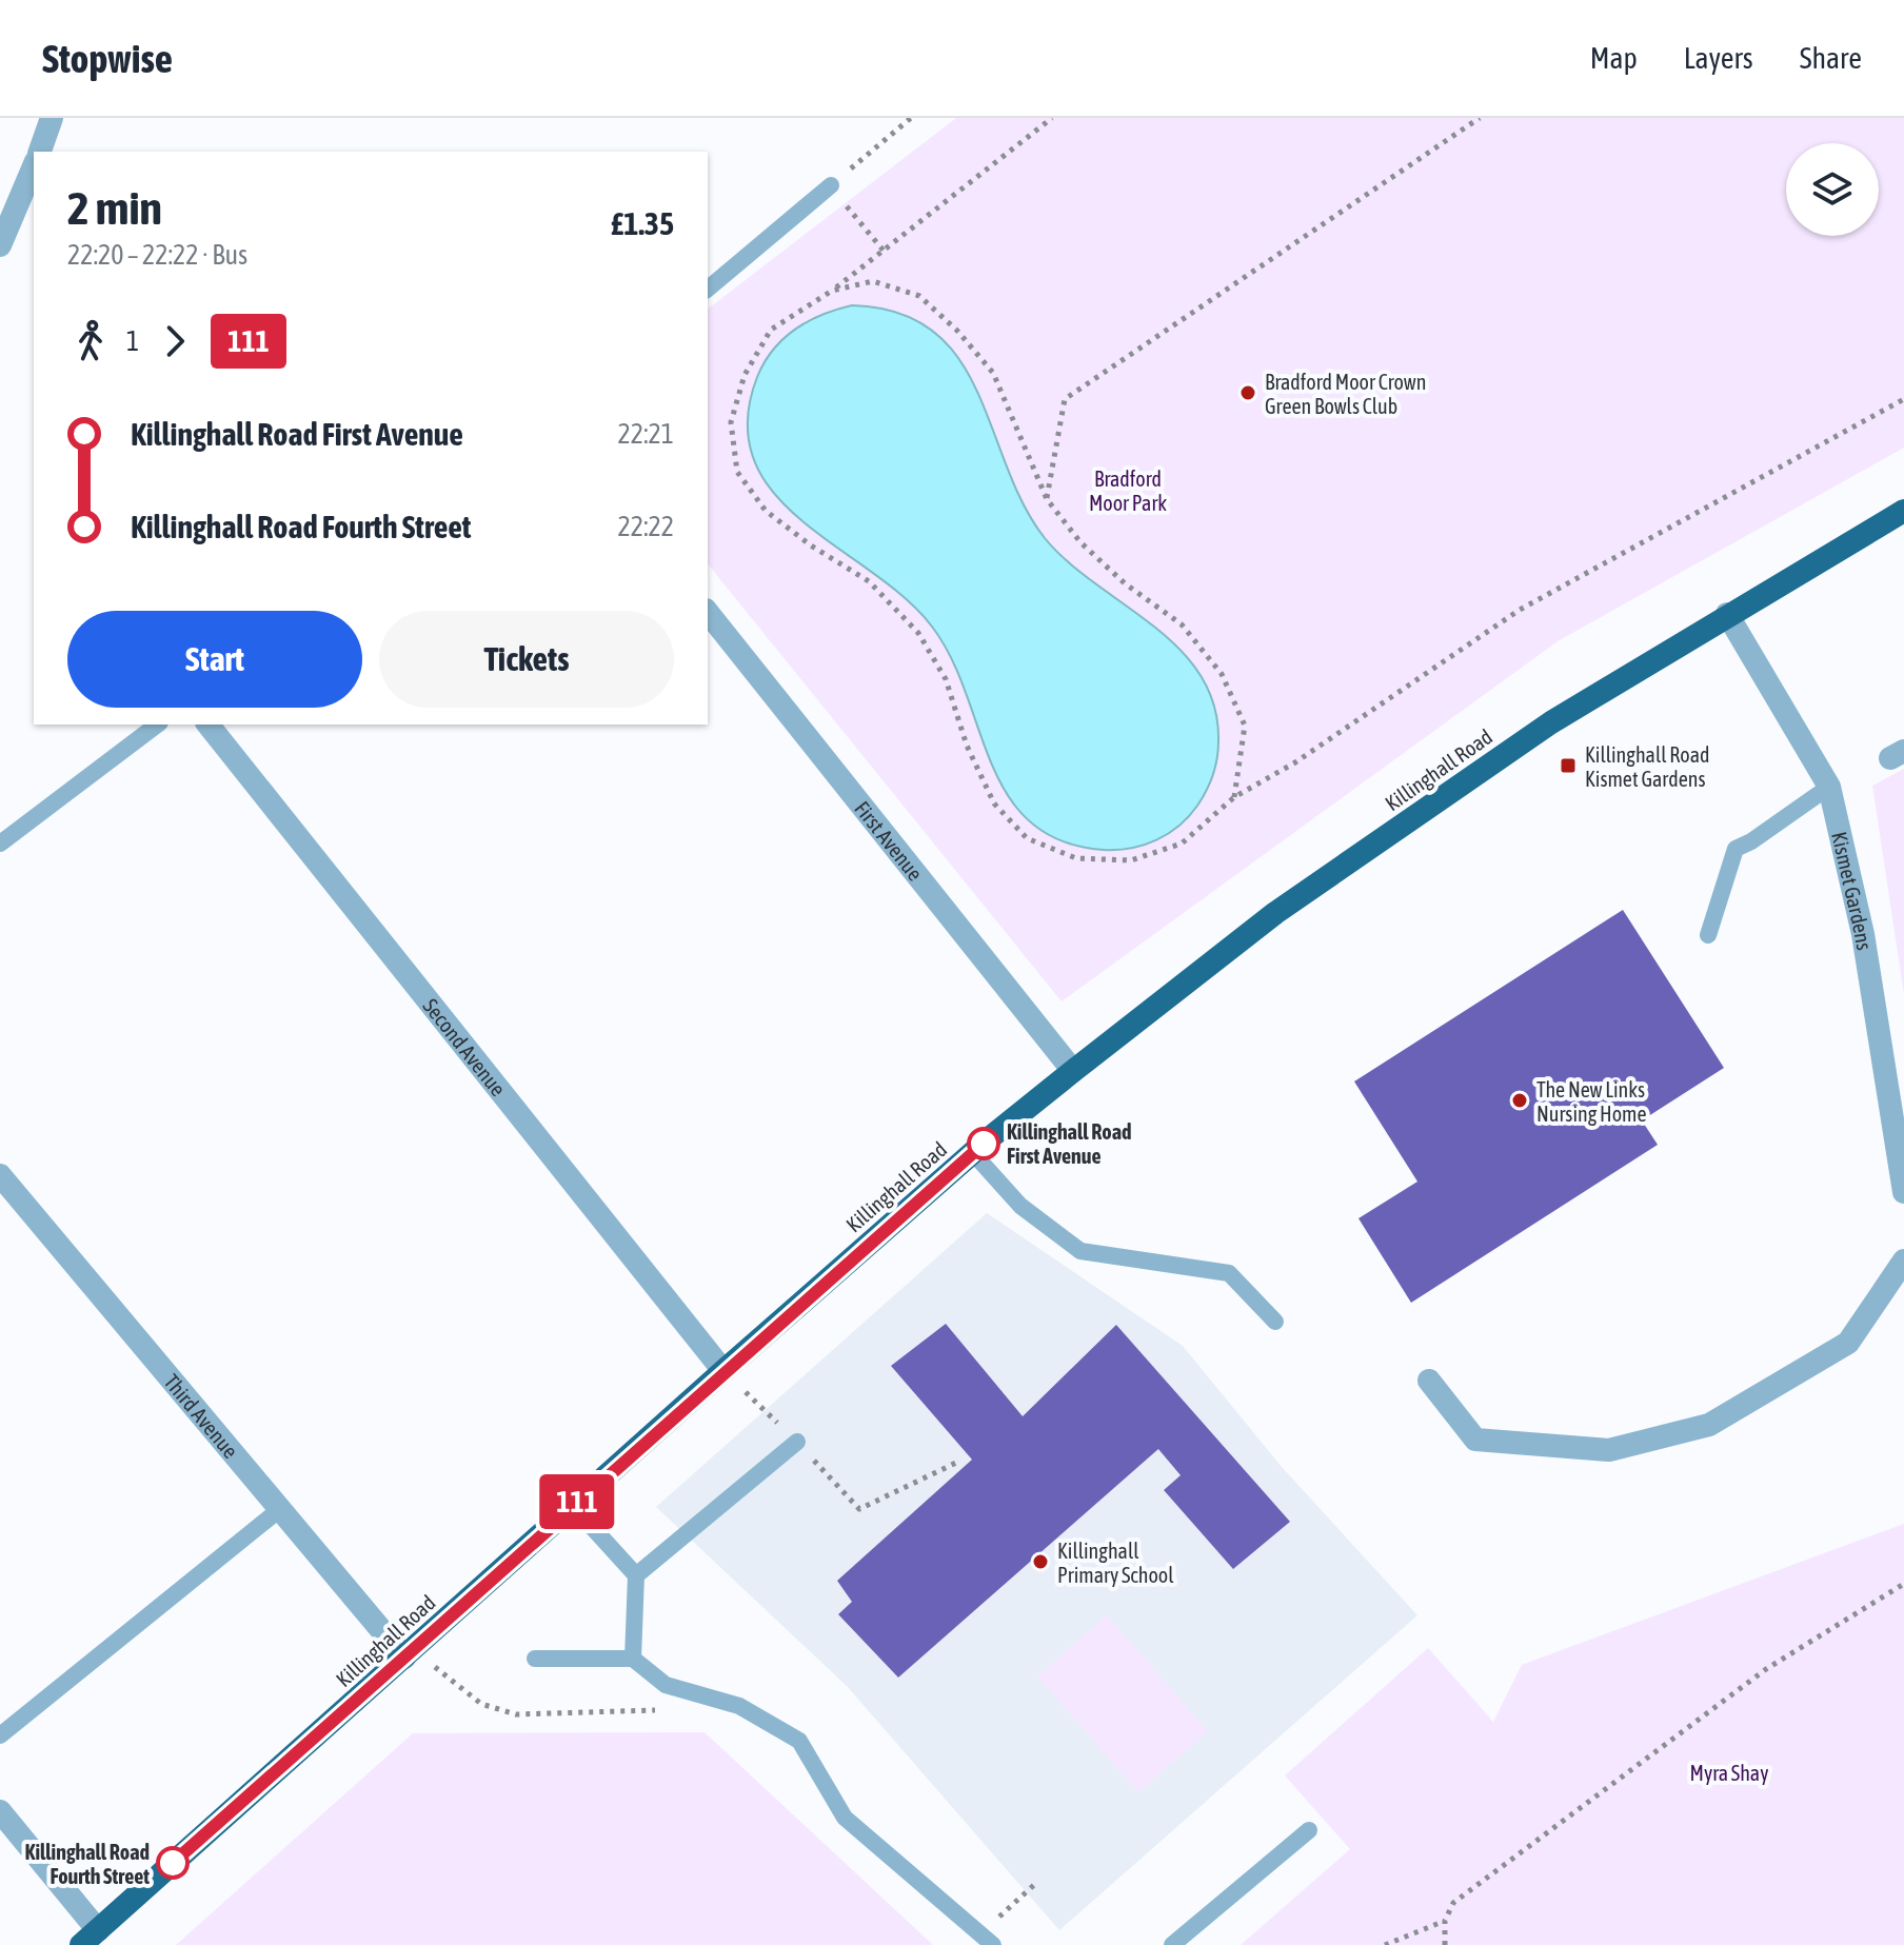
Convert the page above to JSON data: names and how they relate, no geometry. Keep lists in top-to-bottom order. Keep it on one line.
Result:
{"streets":{"highway":["Killinghall Road"],"street":["First Avenue","Kismet Gardens","Second Avenue","Third Avenue"]},"crossings":[["Killinghall Road","First Avenue"],["Killinghall Road","Kismet Gardens"],["Killinghall Road","Second Avenue"],["Killinghall Road","Third Avenue"]],"parks":["Bradford Moor Park","Myra Shay"],"places":{"other":["Bradford Moor Crown Green Bowls Club","The New Links Nursing Home","Killinghall Road First Avenue","Killinghall Primary School","Killinghall Road Fourth Street"],"transit":["Killinghall Road Kismet Gardens"]},"lines":["bus line 111"],"page":{"header":"Stopwise","nav":["Map","Layers","Share"],"on_map":"111","heading":["2 min","22:20 – 22:22 · Bus","£1.35"],"legs":["1","111"],"list":[{"name":"Killinghall Road First Avenue","value":"22:21"},{"name":"Killinghall Road Fourth Street","value":"22:22"}],"buttons":["Start","Tickets"]}}
